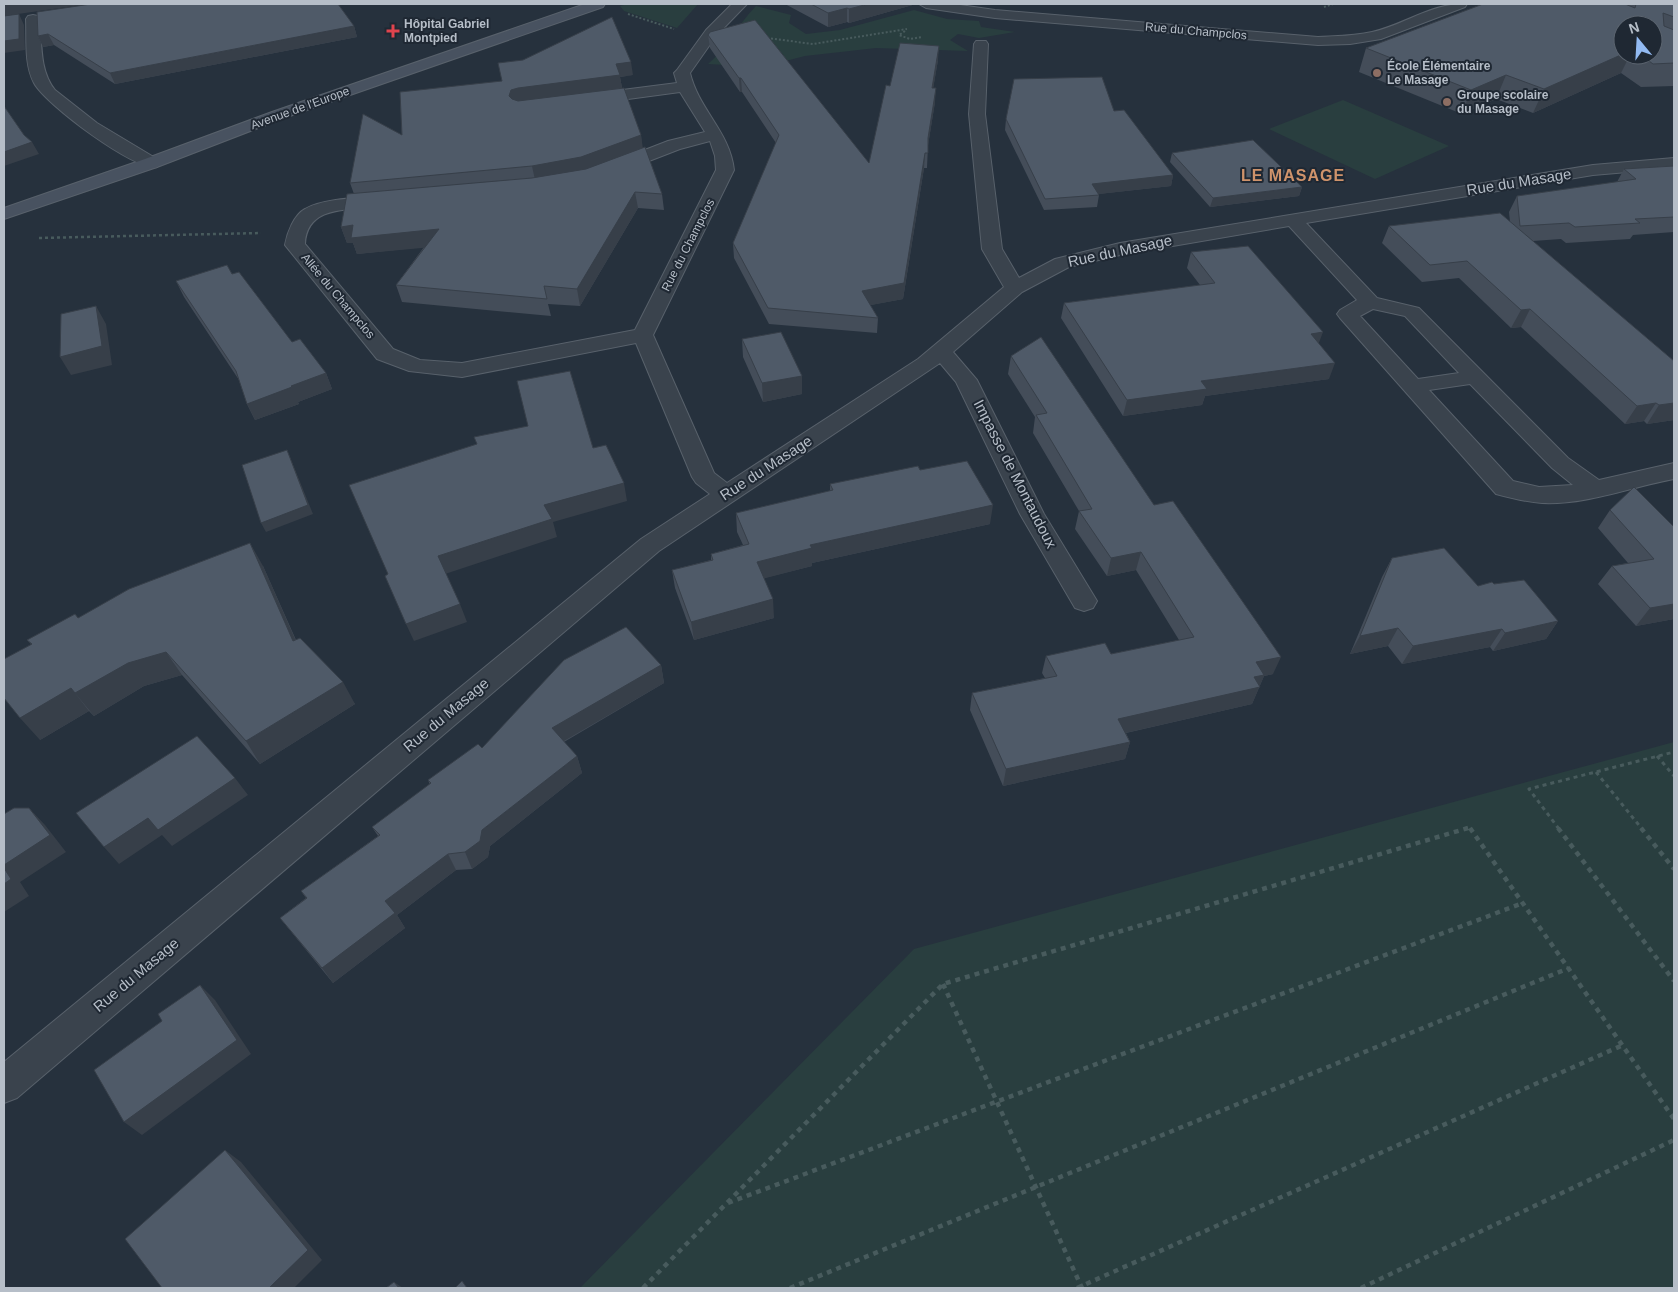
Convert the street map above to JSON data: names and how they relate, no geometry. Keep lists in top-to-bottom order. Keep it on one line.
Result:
{"streets":{"main road":["Avenue de l'Europe"],"street":["Rue du Champclos","Rue du Masage","Allée du Champclos","Impasse de Montaudoux"]},"crossings":[["Rue du Champclos","Allée du Champclos"],["Rue du Masage","Impasse de Montaudoux"]],"districts":["LE MASAGE"],"places":{"health":["Hôpital Gabriel Montpied"],"other":["École Élémentaire Le Masage","Groupe scolaire du Masage"]},"north":"top"}
